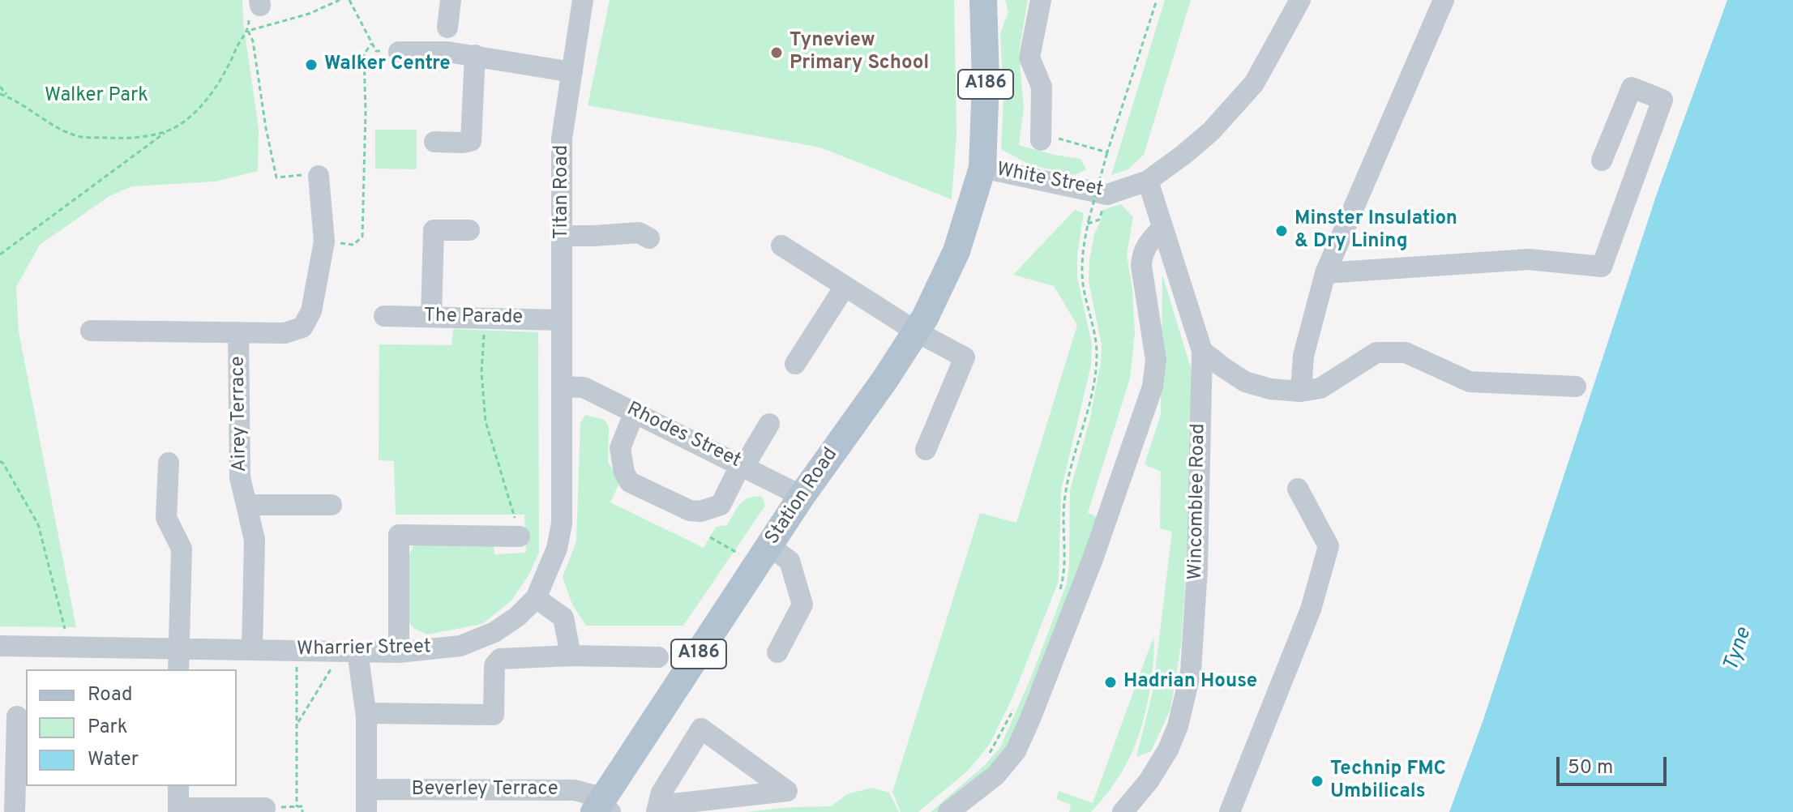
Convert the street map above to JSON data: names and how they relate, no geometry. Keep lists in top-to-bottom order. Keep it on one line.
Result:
{"streets":{"main road":["A186","Station Road"],"street":["White Street","Titan Road","The Parade","Airey Terrace","Rhodes Street","Wincomblee Road","Wharrier Street","Beverley Terrace"]},"crossings":[["A186","White Street"],["A186","Station Road"],["White Street","Station Road"],["White Street","Wincomblee Road"],["Titan Road","The Parade"],["Titan Road","Rhodes Street"],["Titan Road","Wharrier Street"],["Airey Terrace","Wharrier Street"],["Rhodes Street","Station Road"],["Rhodes Street","Wharrier Street"],["Station Road","Beverley Terrace"]],"water":["Tyne"],"parks":["Walker Park"],"places":["Tyneview Primary School","Walker Centre","Minster Insulation & Dry Lining","Hadrian House","Technip FMC Umbilicals"],"legend":["Road","Park","Water"],"scale_bar":"50 m"}
